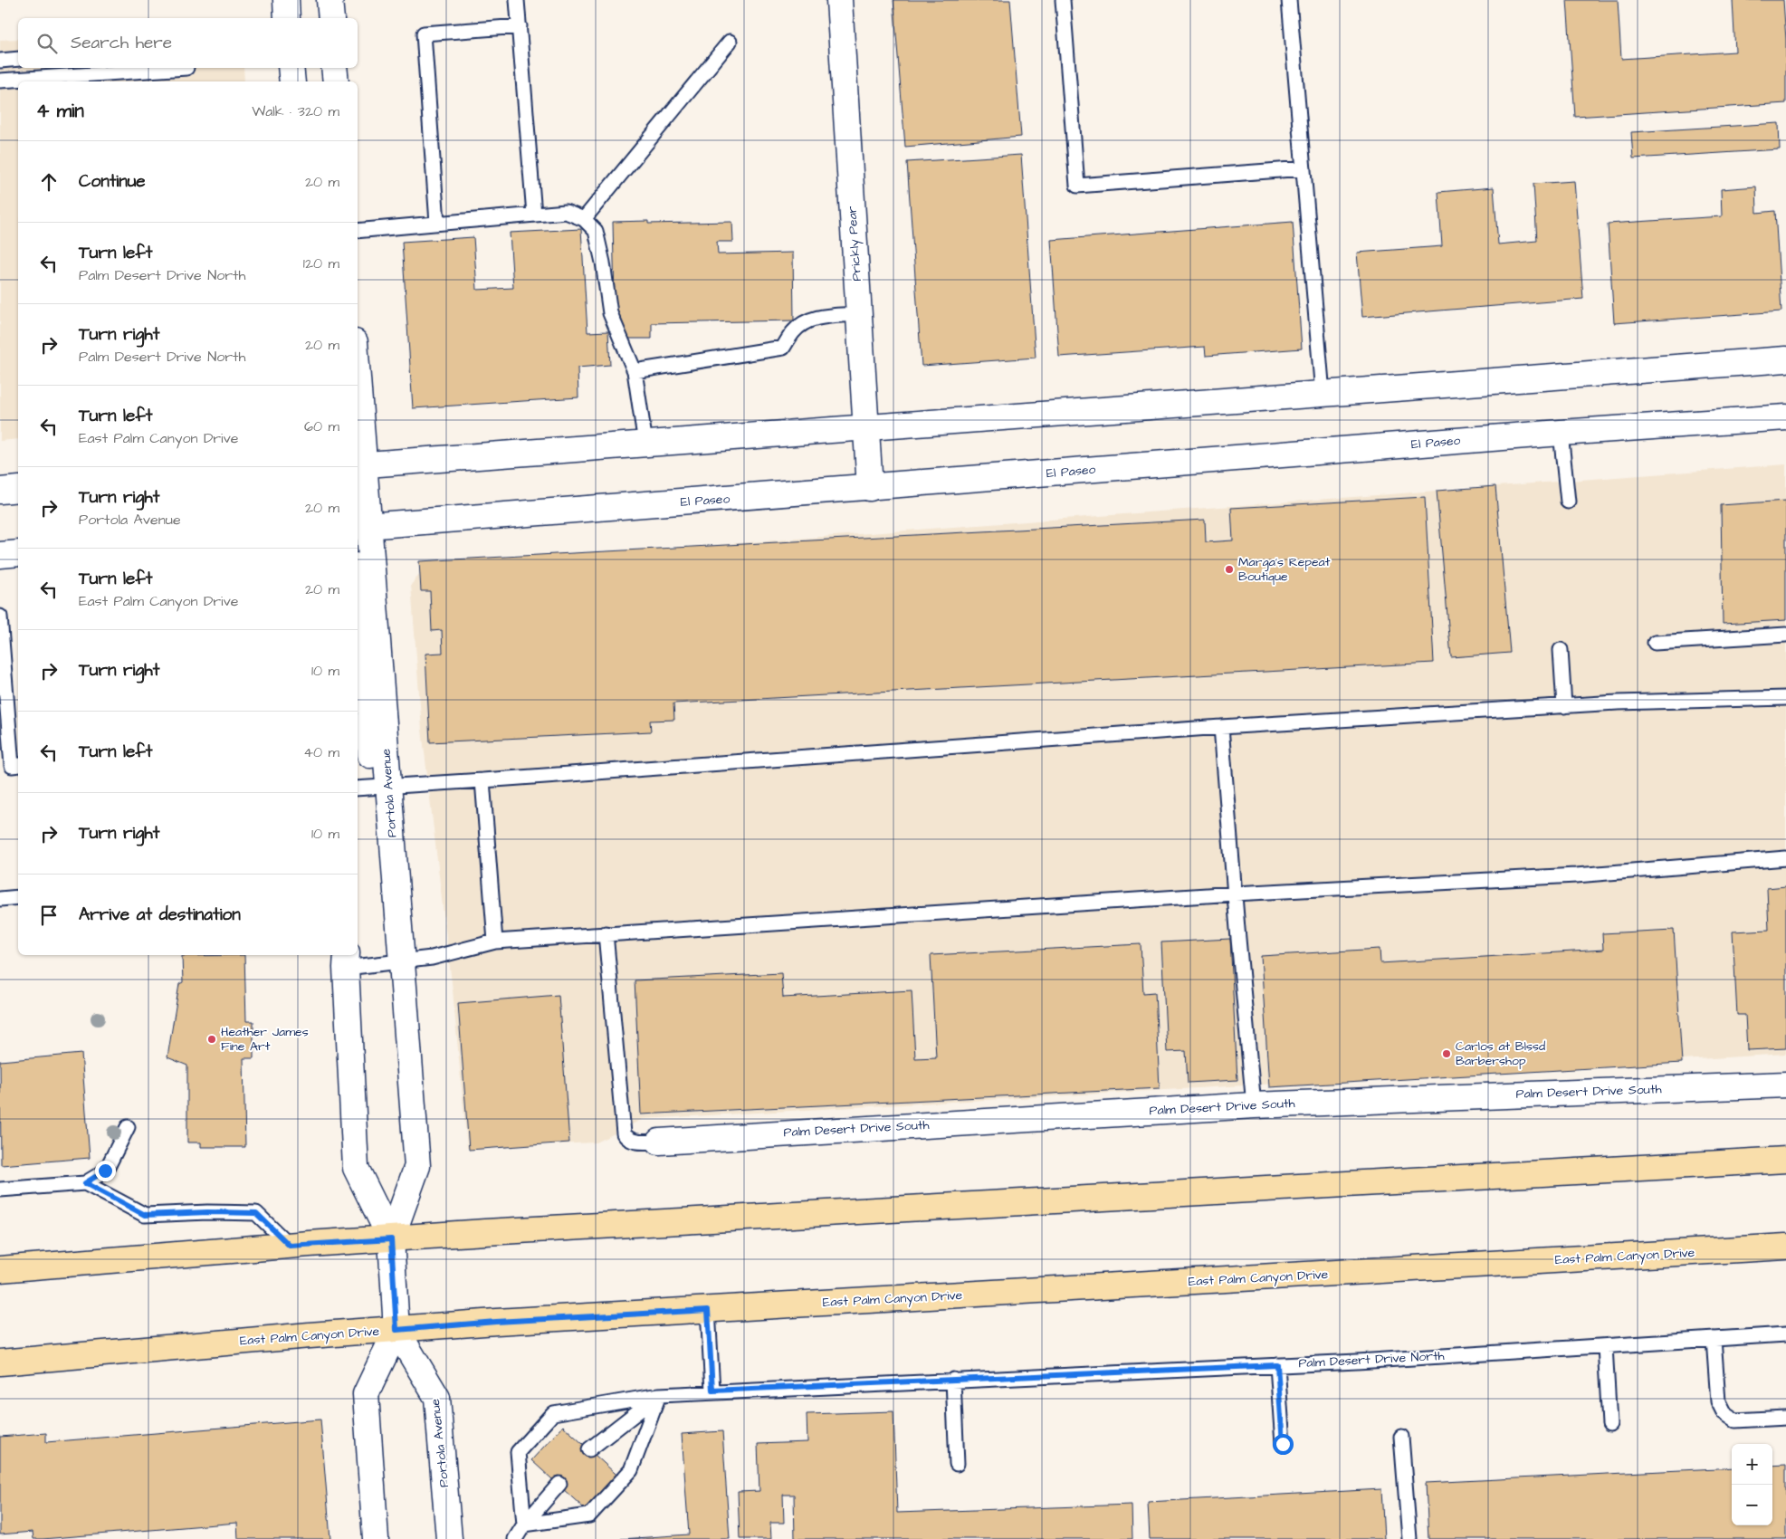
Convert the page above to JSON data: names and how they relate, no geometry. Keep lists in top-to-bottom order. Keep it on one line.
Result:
{"streets":{"main road":["East Palm Canyon Drive"],"street":["Prickly Pear","El Paseo","Portola Avenue","Palm Desert Drive South"],"lane":["Palm Desert Drive North"]},"crossings":[["Prickly Pear","El Paseo"],["El Paseo","Portola Avenue"],["Portola Avenue","East Palm Canyon Drive"]],"places":["Marga's Repeat Boutique","Heather James Fine Art","Carlos at Blssd Barbershop"],"page":{"search":"Search here","heading":["4 min","Walk · 320 m"],"list":[["Continue","20 m"],["Turn left","Palm Desert Drive North","120 m"],["Turn right","Palm Desert Drive North","20 m"],["Turn left","East Palm Canyon Drive","60 m"],["Turn right","Portola Avenue","20 m"],["Turn left","East Palm Canyon Drive","20 m"],["Turn right","10 m"],["Turn left","40 m"],["Turn right","10 m"],"Arrive at destination"],"map_buttons":["+","−"]}}
